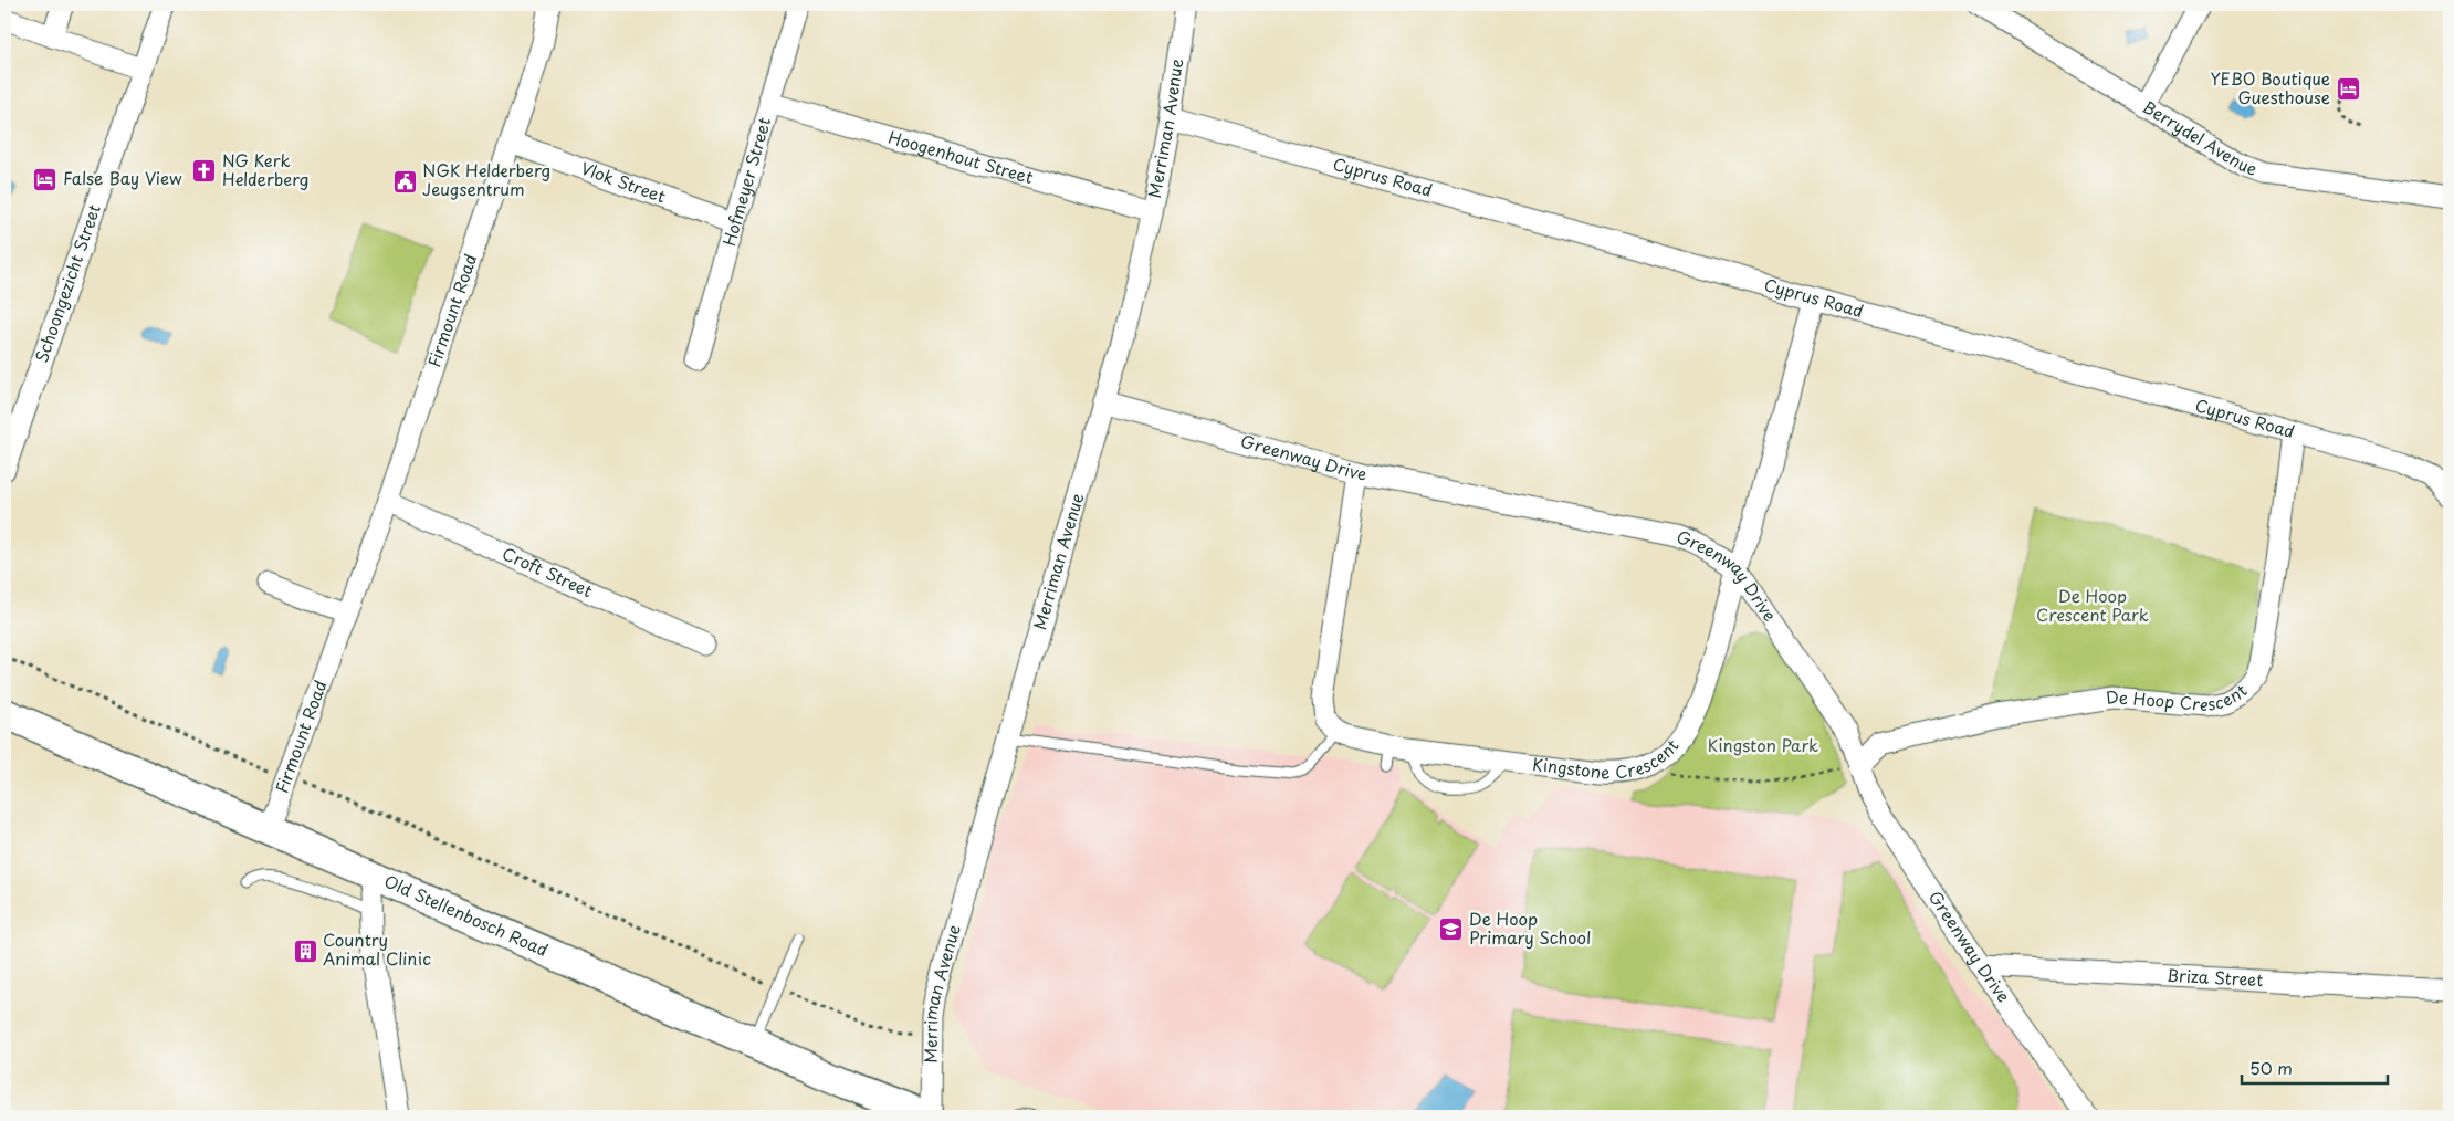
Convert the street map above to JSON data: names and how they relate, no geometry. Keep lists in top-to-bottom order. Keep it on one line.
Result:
{"streets":{"street":["Merriman Avenue","Berrydel Avenue","Hoogenhout Street","Cyprus Road","Hofmeyer Street","Vlok Street","Schoongezicht Street","Firmount Road","Greenway Drive","Croft Street","De Hoop Crescent","Kingstone Crescent","Old Stellenbosch Road","Briza Street"]},"crossings":[["Merriman Avenue","Hoogenhout Street"],["Merriman Avenue","Cyprus Road"],["Merriman Avenue","Greenway Drive"],["Merriman Avenue","Old Stellenbosch Road"],["Hoogenhout Street","Hofmeyer Street"],["Cyprus Road","De Hoop Crescent"],["Cyprus Road","Kingstone Crescent"],["Hofmeyer Street","Vlok Street"],["Vlok Street","Firmount Road"],["Firmount Road","Croft Street"],["Firmount Road","Old Stellenbosch Road"],["Greenway Drive","De Hoop Crescent"],["Greenway Drive","Kingstone Crescent"],["Greenway Drive","Briza Street"]],"parks":["De Hoop Crescent Park","Kingston Park"],"places":{"hotel":["YEBO Boutique Guesthouse","False Bay View"],"church":["NG Kerk Helderberg"],"public building":["NGK Helderberg Jeugsentrum"],"school or university":["De Hoop Primary School"],"building":["Country Animal Clinic"]},"scale_bar":"50 m"}
